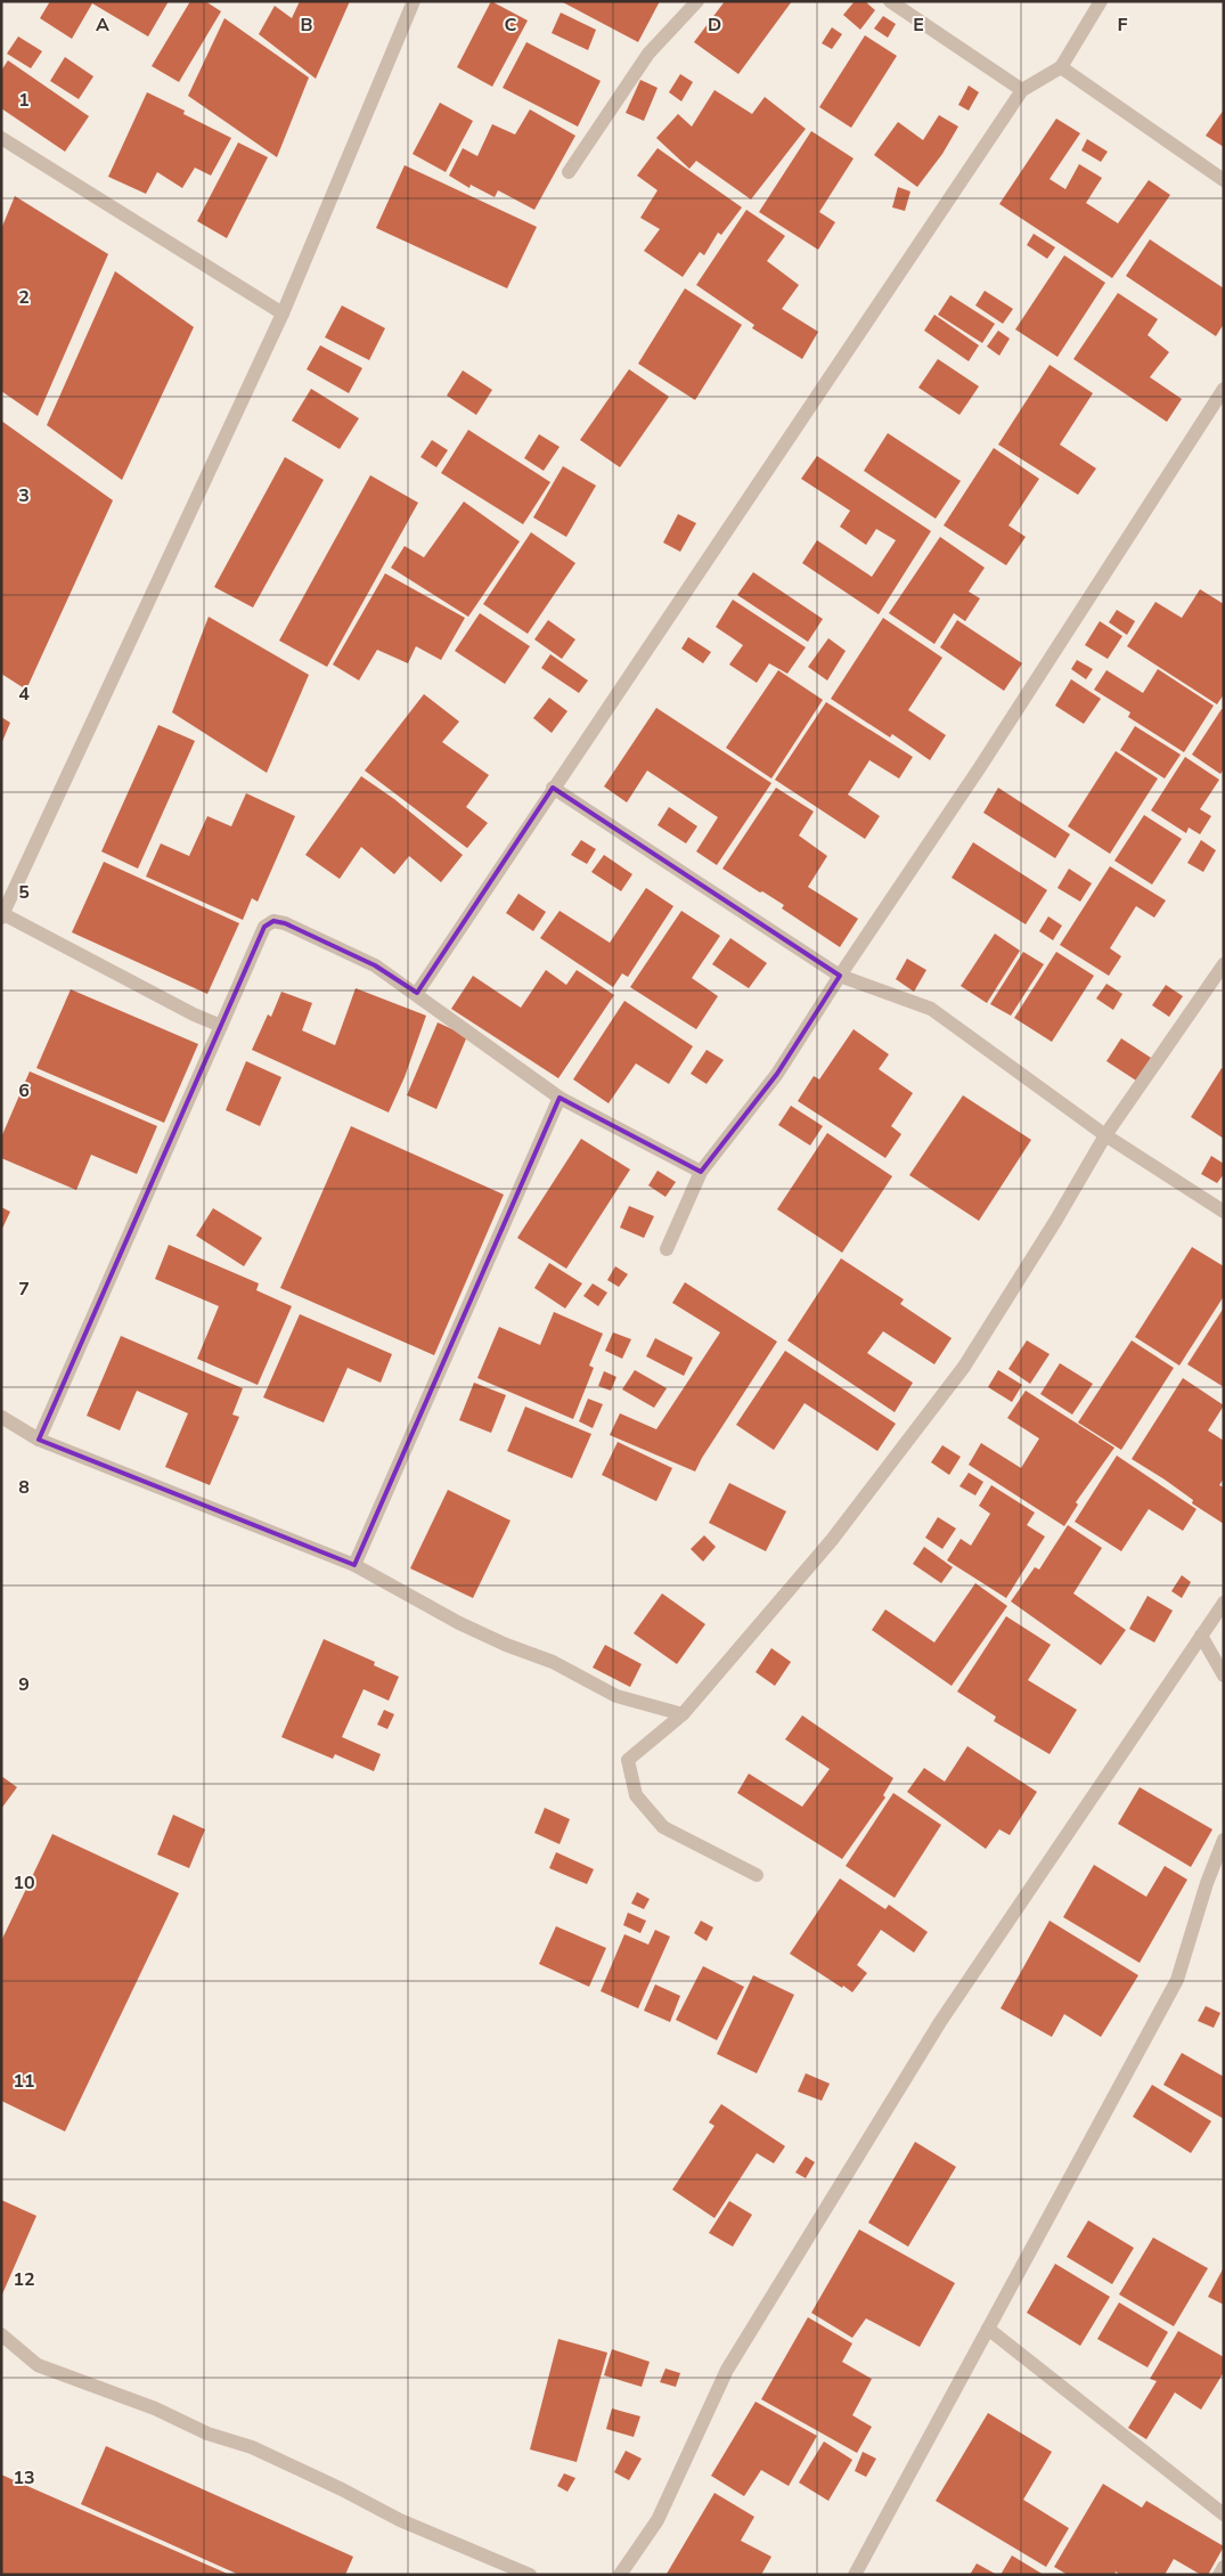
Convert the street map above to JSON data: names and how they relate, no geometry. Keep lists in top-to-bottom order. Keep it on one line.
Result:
{"grid":{"columns":["A","B","C","D","E","F"],"rows":["1","2","3","4","5","6","7","8","9","10","11","12","13"]}}
